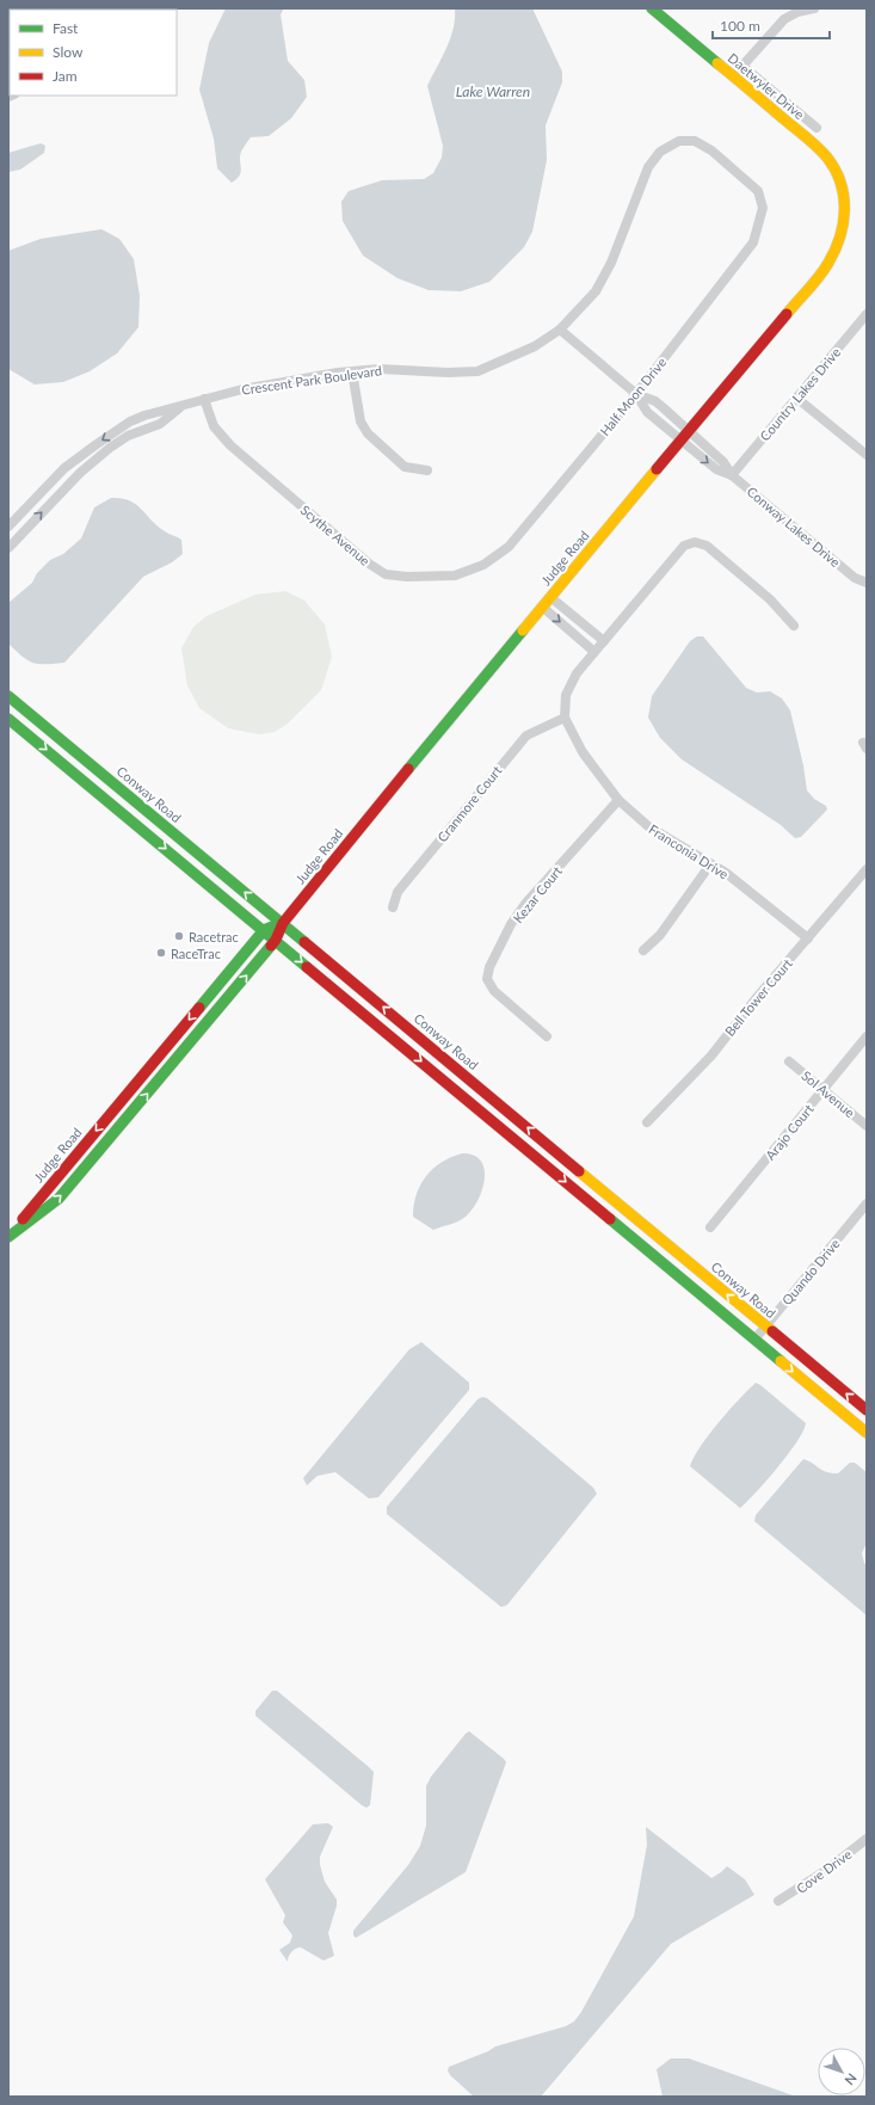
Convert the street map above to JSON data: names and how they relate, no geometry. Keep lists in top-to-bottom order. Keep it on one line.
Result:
{"streets":{"main road":["Daetwyler Drive","Judge Road","Conway Road"],"street":["Crescent Park Boulevard","Country Lakes Drive","Half Moon Drive","Conway Lakes Drive","Scythe Avenue","Cranmore Court","Franconia Drive","Kezar Court","Bell Tower Court","Sol Avenue","Arajo Court","Quando Drive","Cove Drive"]},"crossings":[["Daetwyler Drive","Judge Road"],["Crescent Park Boulevard","Half Moon Drive"],["Crescent Park Boulevard","Scythe Avenue"],["Country Lakes Drive","Conway Lakes Drive"],["Half Moon Drive","Conway Lakes Drive"],["Half Moon Drive","Scythe Avenue"],["Conway Lakes Drive","Judge Road"],["Judge Road","Conway Road"],["Conway Road","Quando Drive"],["Cranmore Court","Franconia Drive"],["Franconia Drive","Kezar Court"],["Franconia Drive","Bell Tower Court"],["Sol Avenue","Arajo Court"]],"water":["Lake Warren"],"places":["Racetrac","RaceTrac"],"legend":["Fast","Slow","Jam"],"scale_bar":"100 m","north":"bottom right"}
